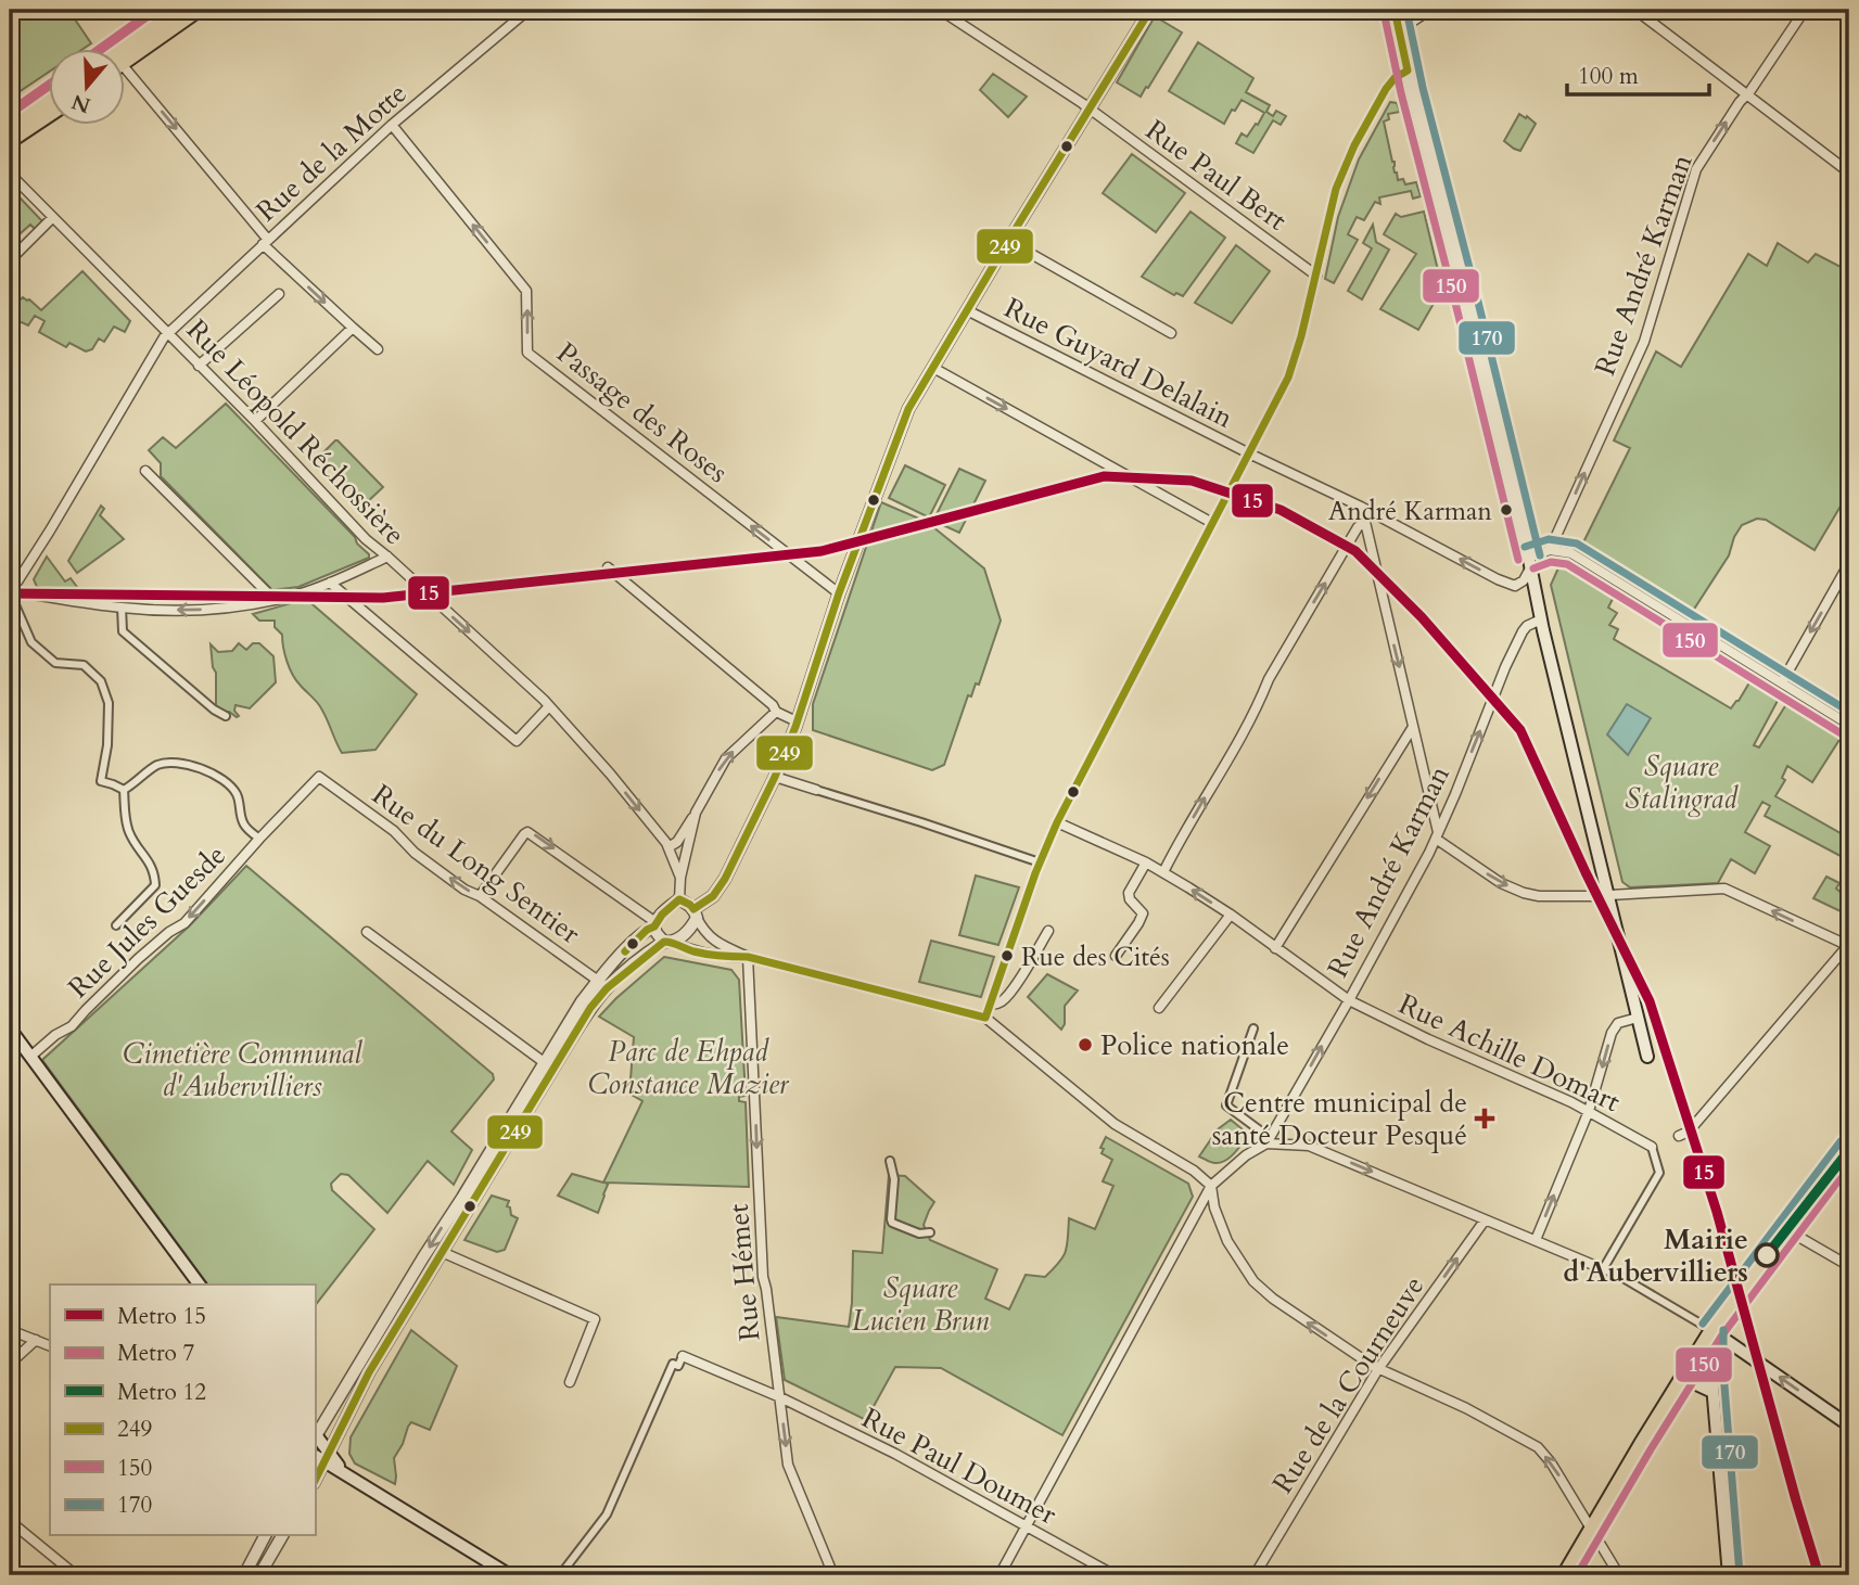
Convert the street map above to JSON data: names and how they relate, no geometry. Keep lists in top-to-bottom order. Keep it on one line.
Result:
{"streets":{"street":["Rue de la Motte","Rue Paul Bert","Rue André Karman","Rue Guyard Delalain","Passage des Roses","Rue Léopold Réchossière","Rue du Long Sentier","Rue Jules Guesde","Rue Achille Domart","Rue Hémet","Rue de la Courneuve","Rue Paul Doumer"]},"crossings":[["Rue de la Motte","Passage des Roses"],["Rue de la Motte","Rue Léopold Réchossière"],["Rue André Karman","Rue Achille Domart"],["Rue du Long Sentier","Rue Jules Guesde"],["Rue Hémet","Rue Paul Doumer"]],"one_way":["Rue André Karman","Passage des Roses","Rue Léopold Réchossière","Rue du Long Sentier","Rue Jules Guesde","Rue Hémet","Rue de la Courneuve"],"parks":["Square Stalingrad","Parc de Ehpad Constance Mazier","Cimetière Communal d'Aubervilliers","Square Lucien Brun"],"places":{"other":["André Karman","Rue des Cités","Police nationale","Mairie d'Aubervilliers"],"health":["Centre municipal de santé Docteur Pesqué"]},"lines":["metro line 7","transit line 249","transit line 170","transit line 150","metro line 15","metro line 12"],"legend":["Metro 15","Metro 7","Metro 12","249","150","170"],"scale_bar":"100 m","north":"bottom"}
